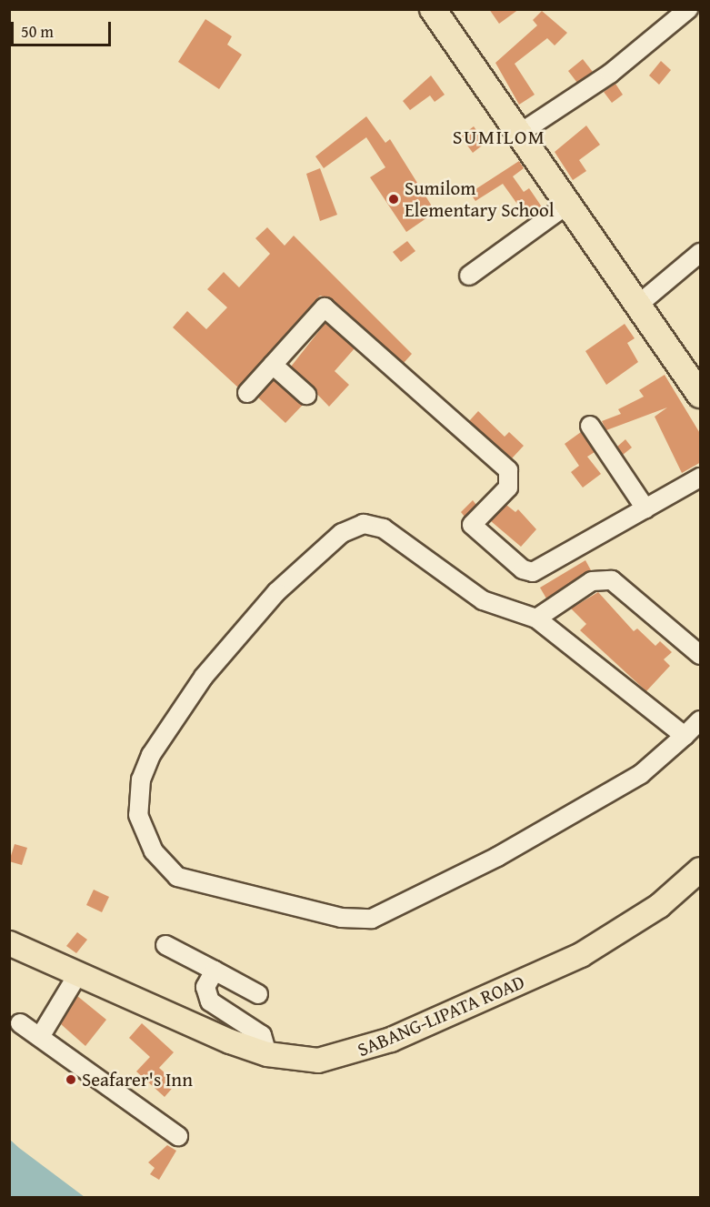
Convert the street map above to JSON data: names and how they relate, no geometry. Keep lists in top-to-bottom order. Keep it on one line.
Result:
{"streets":{"main road":["SABANG-LIPATA ROAD"]},"districts":["SUMILOM"],"places":["Sumilom Elementary School","Seafarer's Inn"],"scale_bar":"50 m"}
